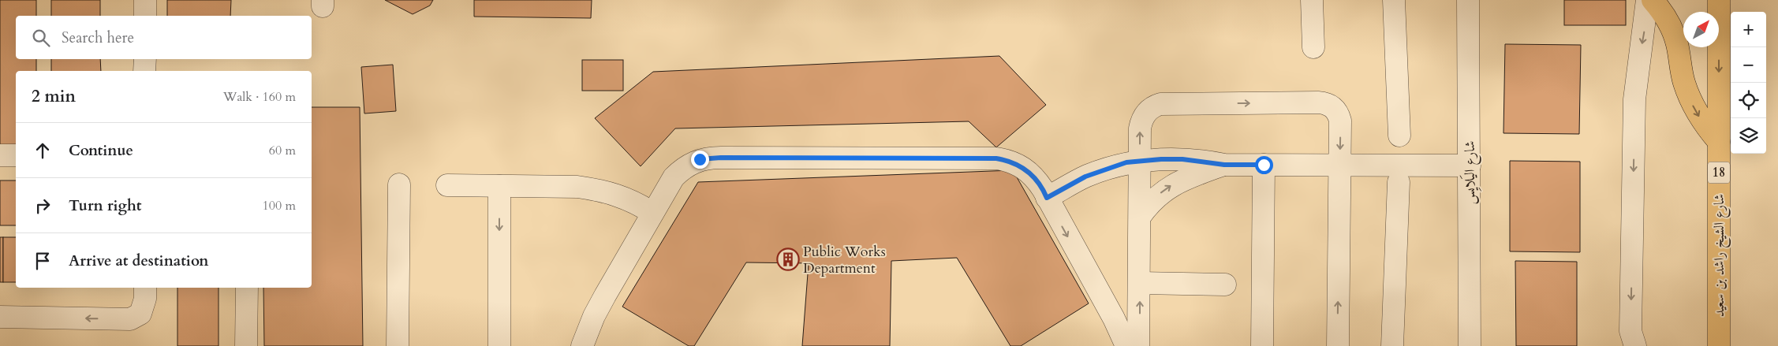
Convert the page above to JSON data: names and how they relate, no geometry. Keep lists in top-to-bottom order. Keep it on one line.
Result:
{"streets":{"main road":["18","شارع الشيخ راشد بن سعيد"],"street":["شارع اليَلايِس"]},"one_way":["شارع الشيخ راشد بن سعيد"],"places":{"building":["Public Works Department"]},"north":"top right","page":{"map_buttons":["+","−"],"search":"Search here","heading":["2 min","Walk · 160 m"],"list":[["Continue","60 m"],["Turn right","100 m"],"Arrive at destination"]}}
